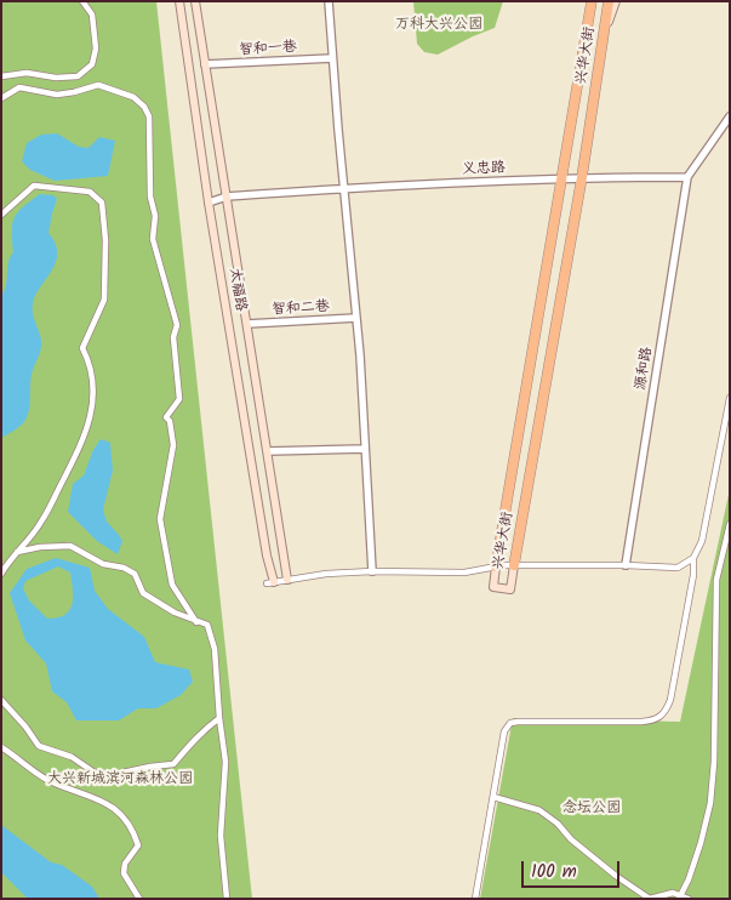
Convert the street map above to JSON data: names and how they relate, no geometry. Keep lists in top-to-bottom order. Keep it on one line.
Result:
{"streets":{"main road":["兴华大街","太福路"],"street":["智和一巷","义忠路","智和二巷","源和路"]},"crossings":[["智和一巷","太福路"],["兴华大街","义忠路"],["义忠路","太福路"],["义忠路","源和路"],["太福路","智和二巷"]],"parks":["万科大兴公园","大兴新城滨河森林公园","念坛公园"],"scale_bar":"100 m"}
